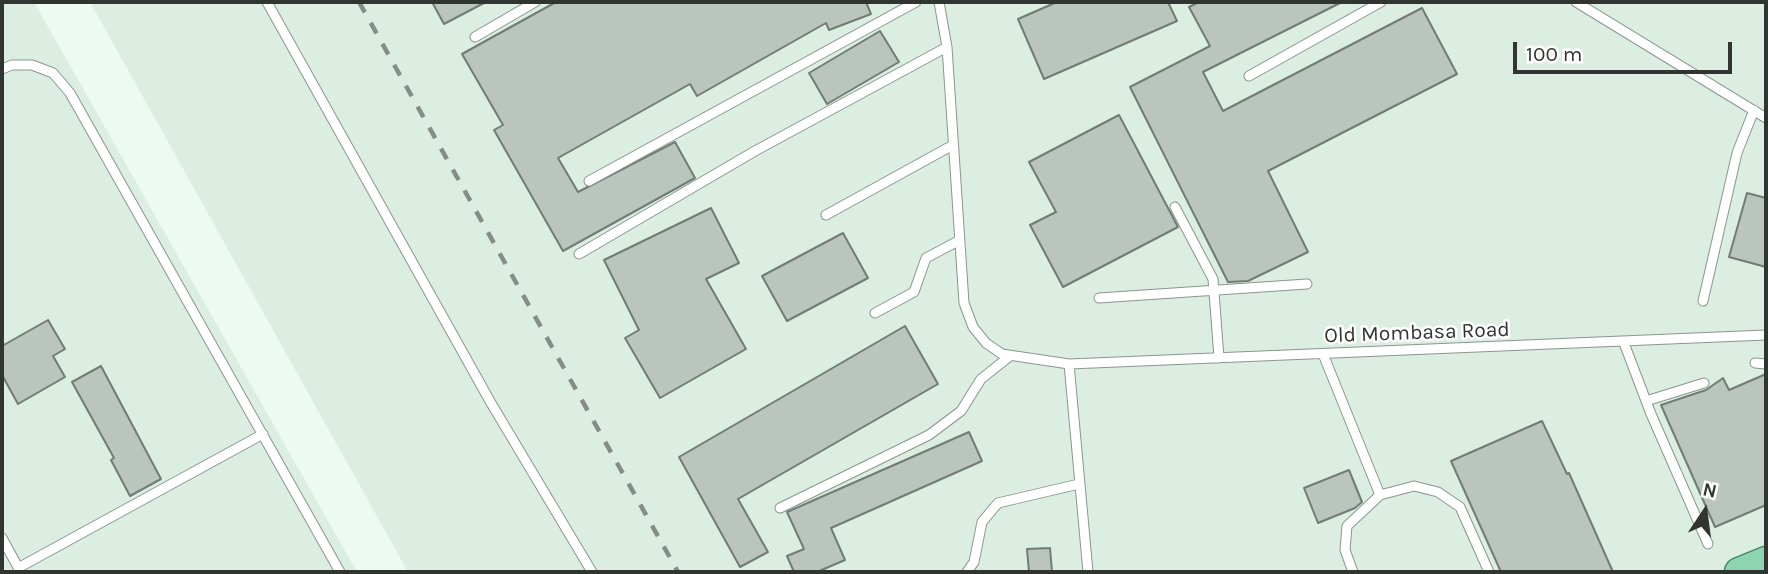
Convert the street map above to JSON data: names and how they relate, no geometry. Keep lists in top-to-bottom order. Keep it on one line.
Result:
{"streets":{"lane":["Old Mombasa Road"]},"scale_bar":"100 m","north":"top"}
